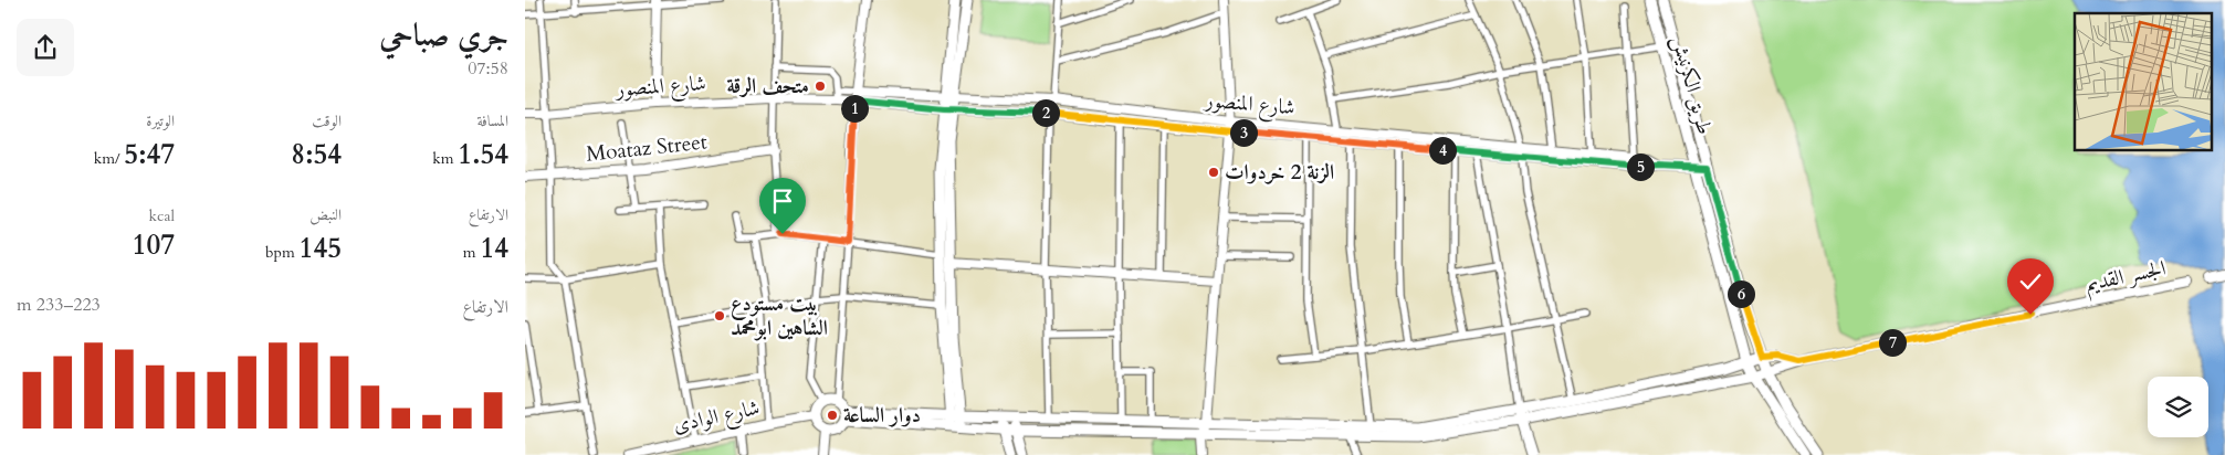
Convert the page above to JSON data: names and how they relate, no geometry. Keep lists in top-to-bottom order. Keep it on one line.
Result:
{"streets":{"main road":["طريق الكرنيش","شارع المنصور","Moataz Street","الجسر القديم","شارع الوادى"]},"crossings":[["طريق الكرنيش","شارع المنصور"],["طريق الكرنيش","الجسر القديم"]],"places":["متحف الرقة","الزنة 2 خردوات","بيت مستودع الشاهين ابومحمد","دوار الساعة"],"page":{"heading":["جري صباحي","07:58"],"stats":[["المسافة","1.54 km"],["الوقت","8:54"],["الوتيرة","5:47 /km"],["الارتفاع","14 m"],["النبض","145 bpm"],["kcal","107"]],"pins":["1","2","3","4","5","6","7"],"chart":["الارتفاع","223–233 m"]}}
